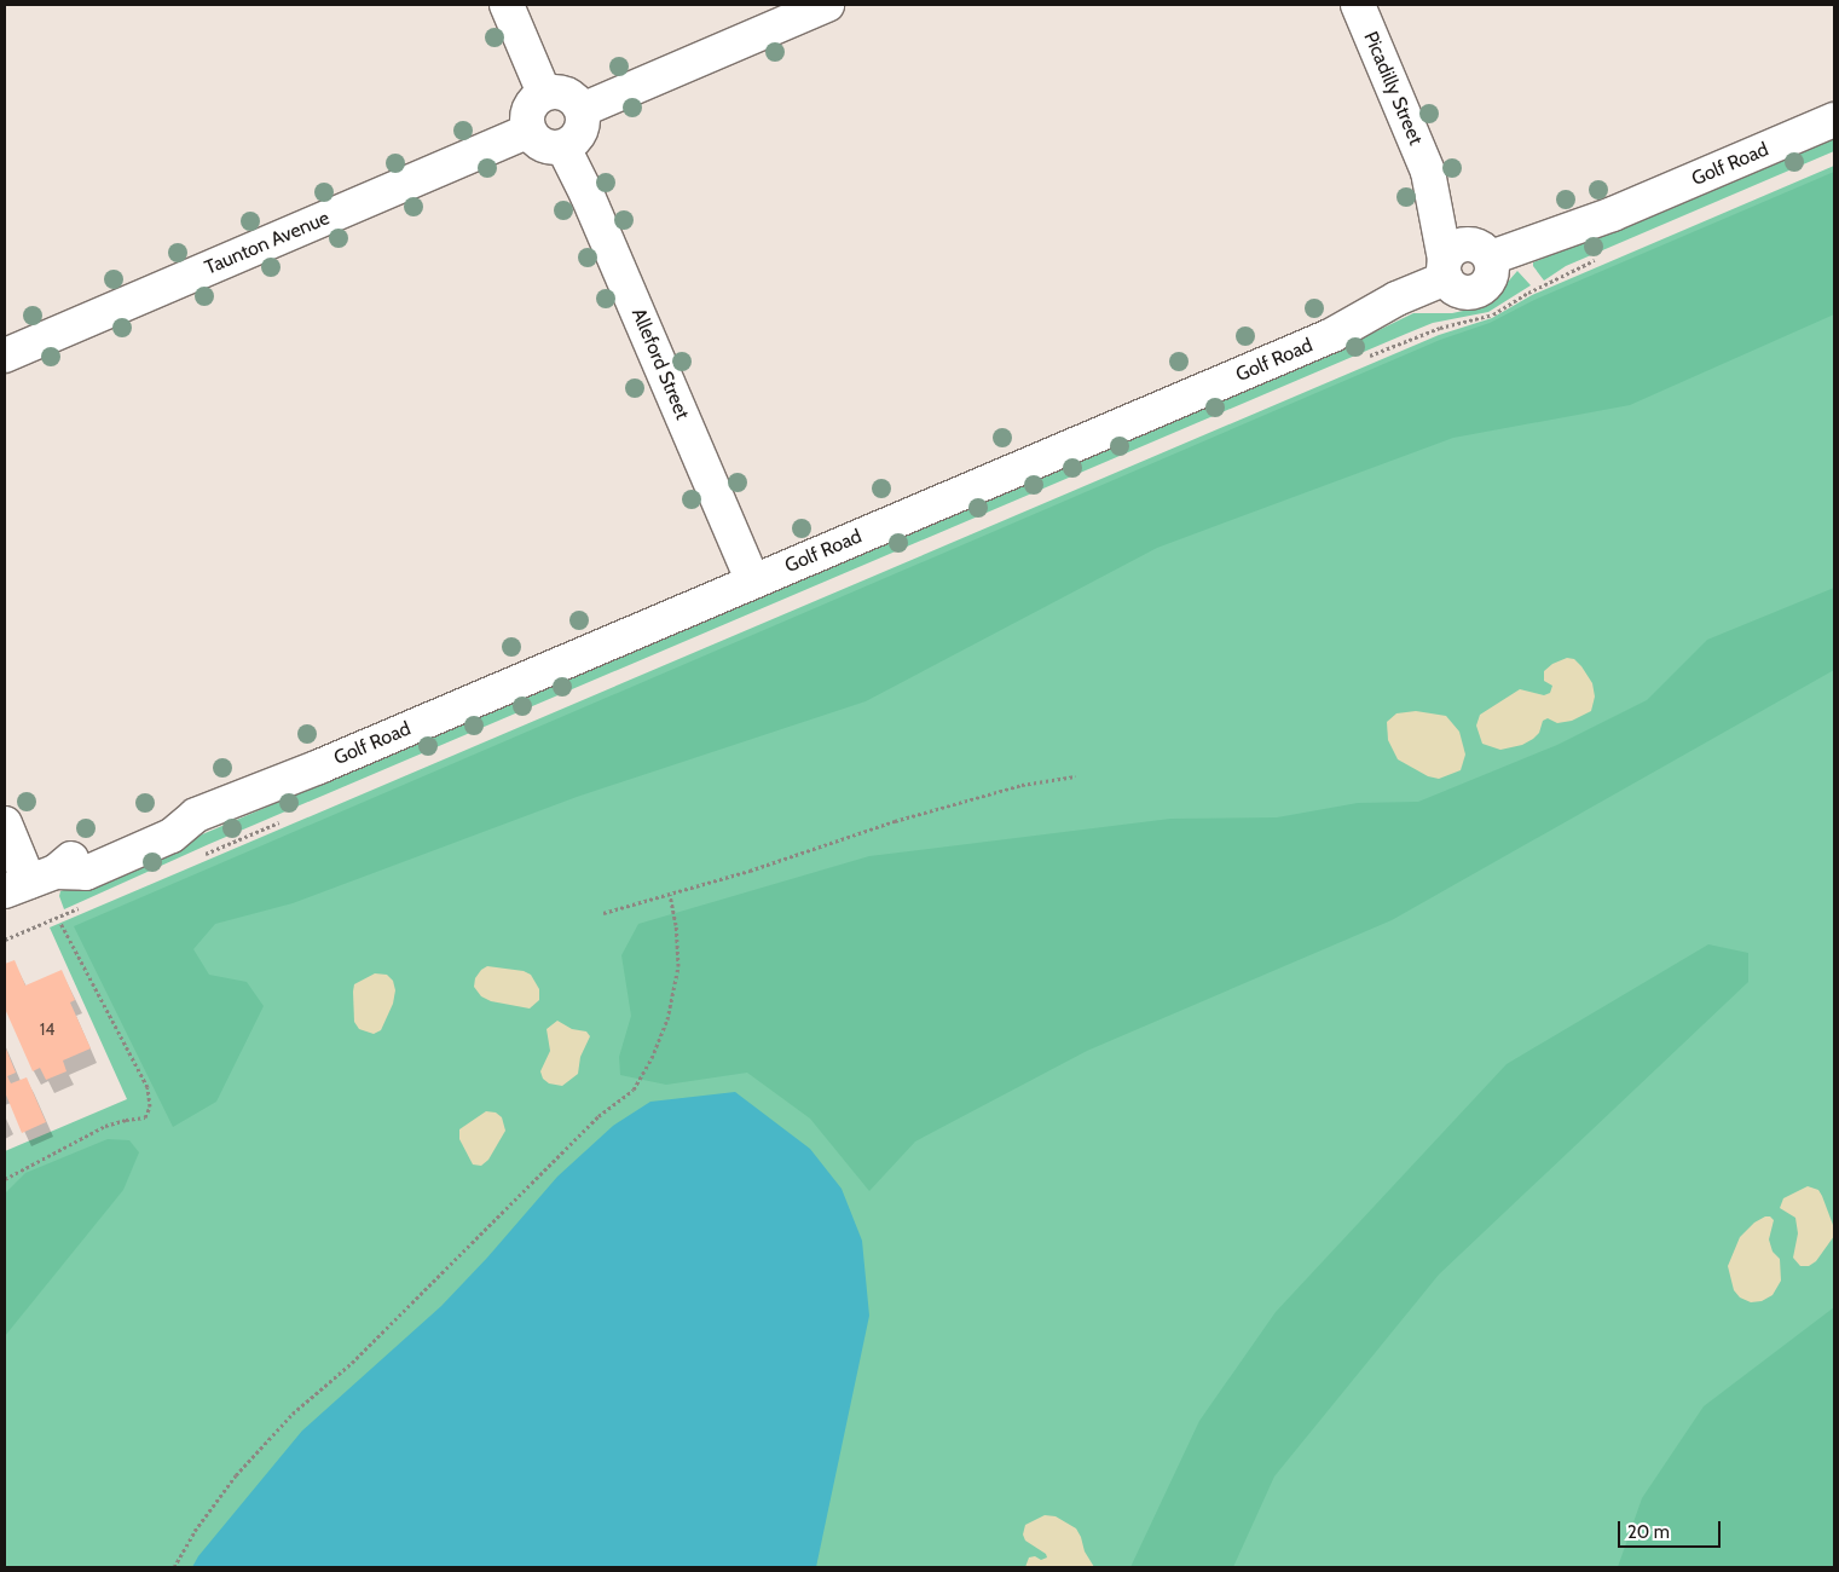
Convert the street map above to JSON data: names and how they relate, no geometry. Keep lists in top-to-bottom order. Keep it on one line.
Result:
{"streets":{"street":["Picadilly Street","Golf Road","Taunton Avenue","Alleford Street"]},"crossings":[["Picadilly Street","Golf Road"],["Golf Road","Alleford Street"],["Taunton Avenue","Alleford Street"]],"house_numbers":["14"],"scale_bar":"20 m"}
